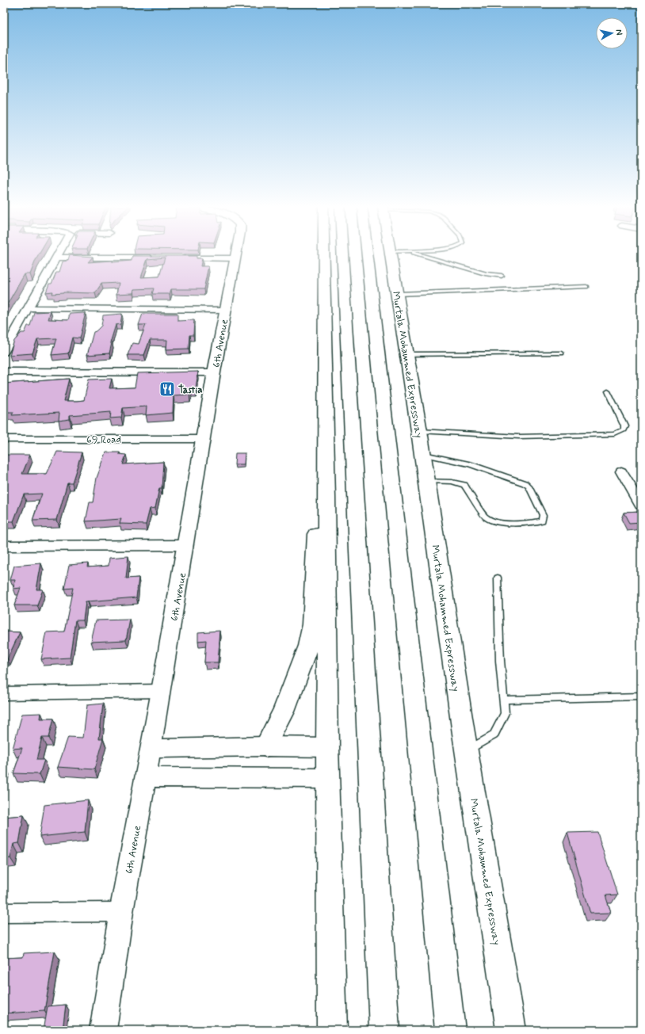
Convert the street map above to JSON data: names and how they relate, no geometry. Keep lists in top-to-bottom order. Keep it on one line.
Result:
{"streets":{"highway":["Murtala Mohammed Expressway"],"street":["6th Avenue","69 Road"]},"crossings":[["6th Avenue","69 Road"]],"places":{"restaurant":["Tastia"]},"north":"right"}
